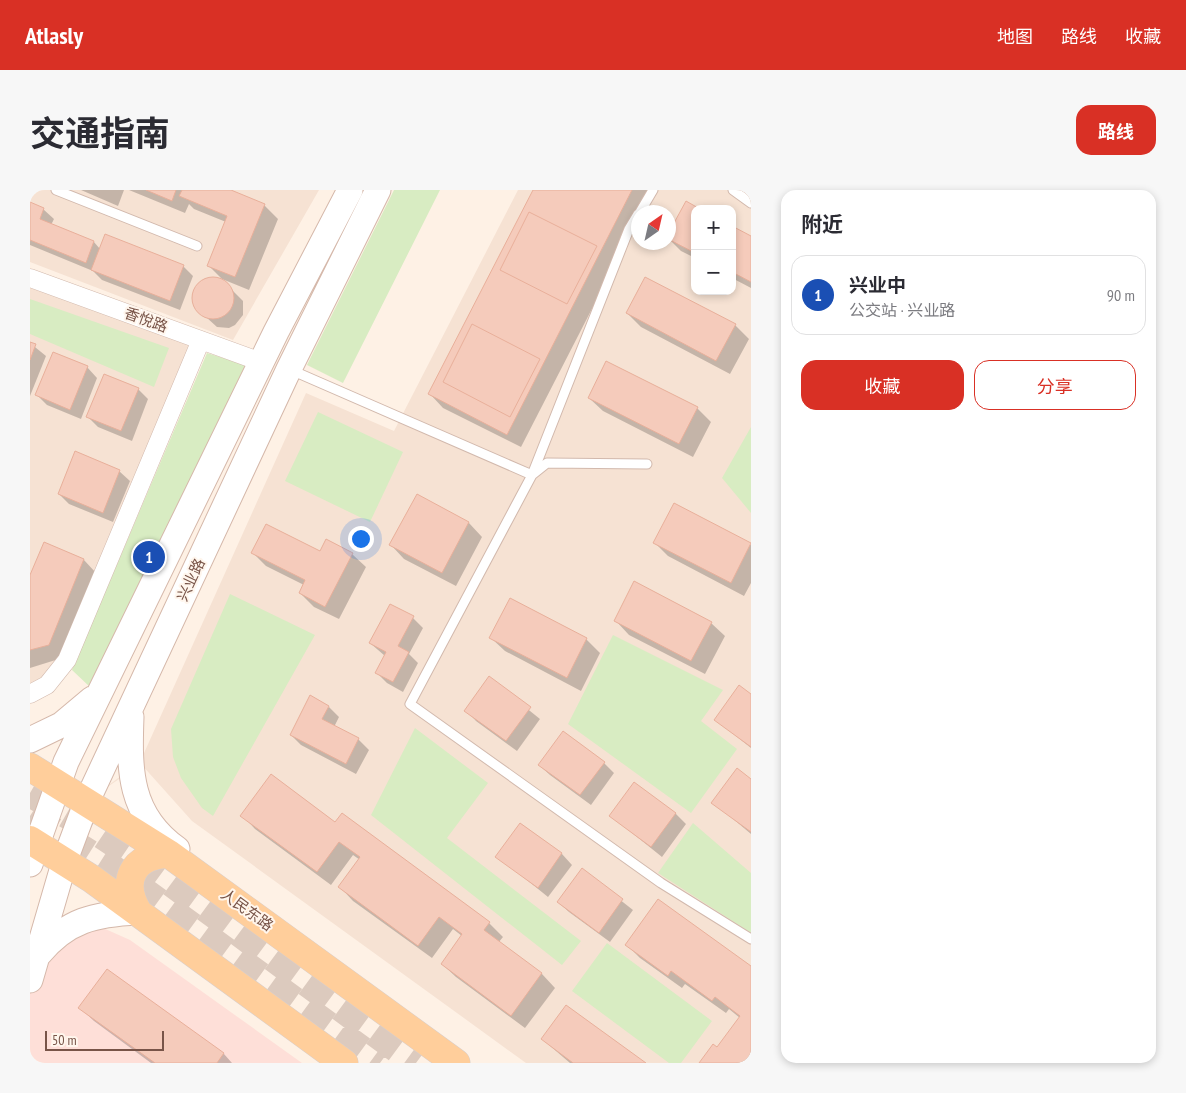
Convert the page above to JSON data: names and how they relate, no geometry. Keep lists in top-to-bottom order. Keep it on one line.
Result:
{"streets":{"main road":["兴业路","人民东路"],"street":["香悅路"]},"crossings":[["兴业路","人民东路"]],"scale_bar":"50 m","north":"top right","page":{"header":"Atlasly","nav":["地图","路线","收藏"],"title":"交通指南","buttons":["路线",["收藏","分享"]],"heading":"附近","map_buttons":["+","−"],"list":[{"mark":"1","name":"兴业中","note":"公交站 · 兴业路","value":"90 m"}],"pins":"1","scale":"50 m"}}
